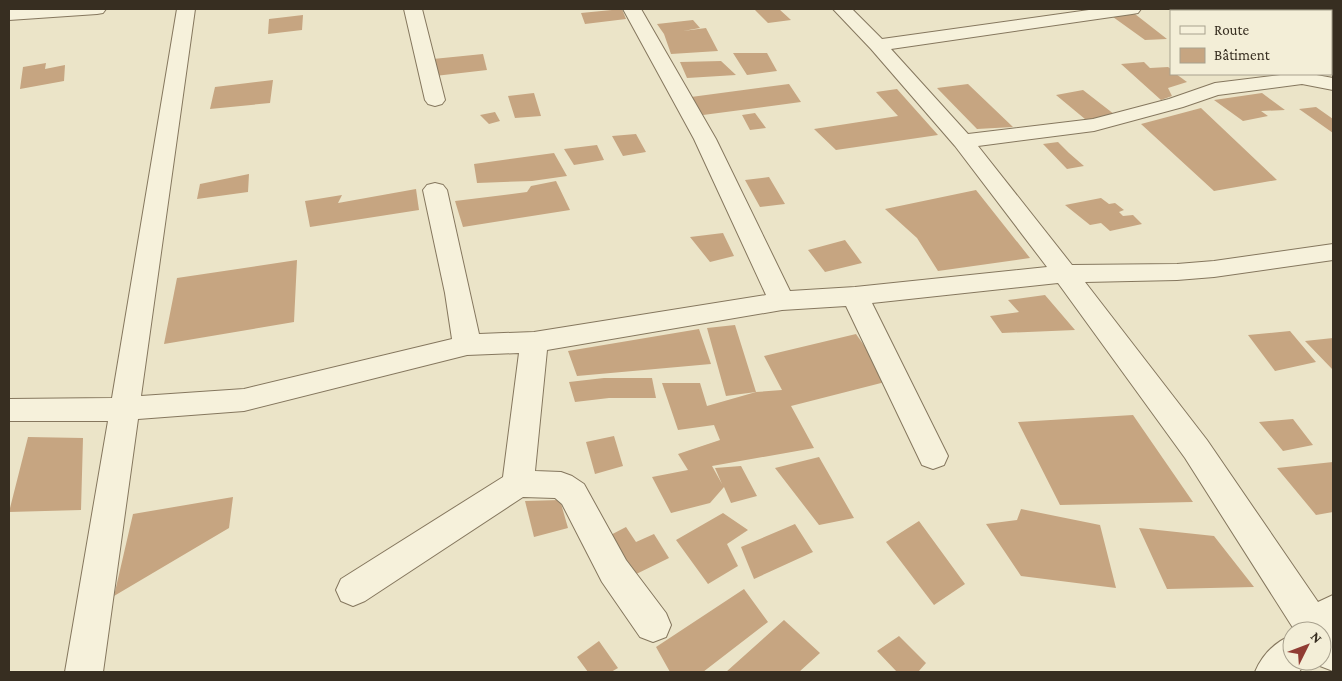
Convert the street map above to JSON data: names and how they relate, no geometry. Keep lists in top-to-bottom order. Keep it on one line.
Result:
{"legend":["Route","Bâtiment"],"north":"top right"}
